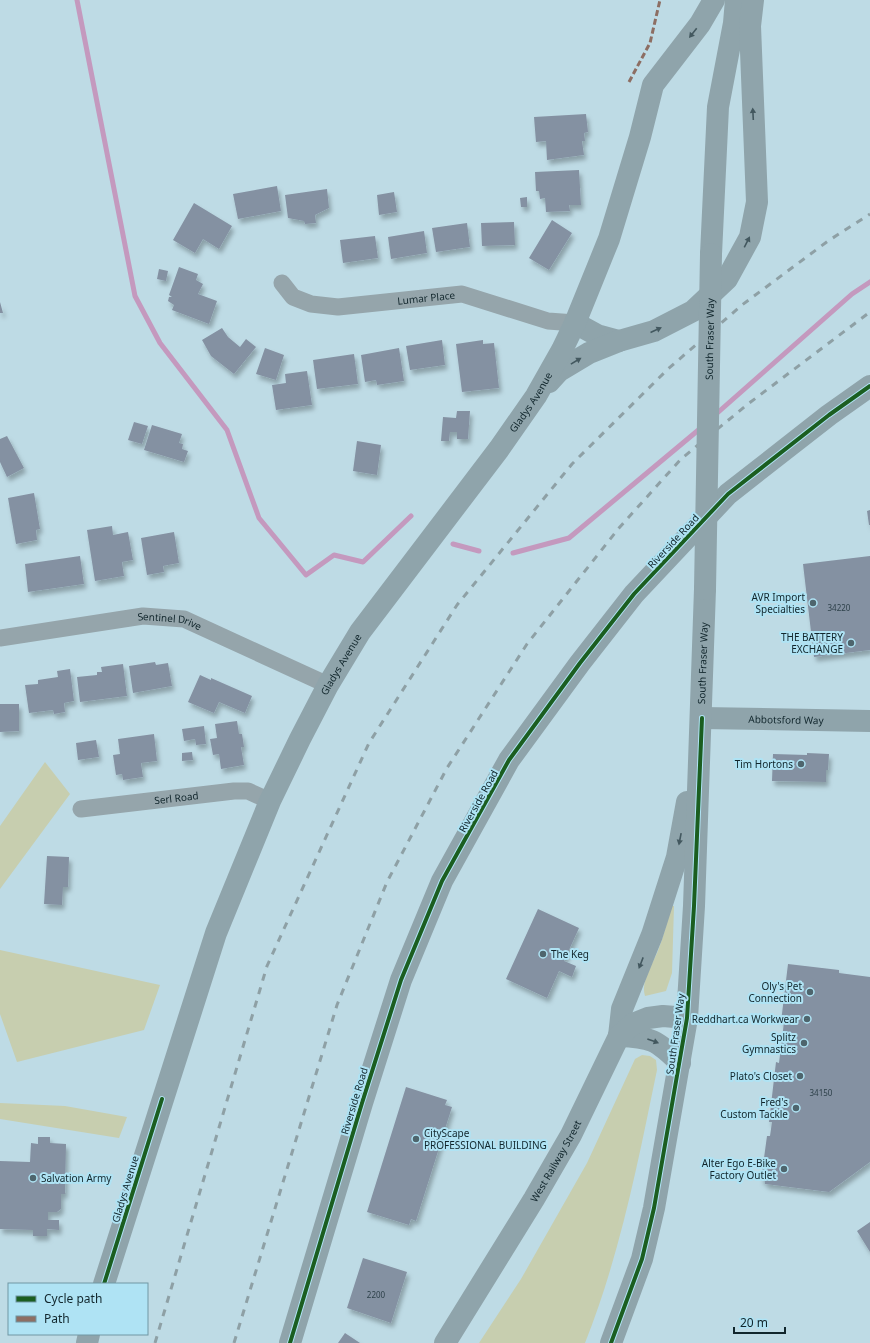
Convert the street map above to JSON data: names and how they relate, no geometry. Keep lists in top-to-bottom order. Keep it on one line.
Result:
{"streets":{"street":["Lumar Place","South Fraser Way","Gladys Avenue","Riverside Road","Sentinel Drive","Abbotsford Way","Serl Road","West Railway Street"]},"crossings":[["Lumar Place","Gladys Avenue"],["South Fraser Way","Abbotsford Way"],["South Fraser Way","West Railway Street"],["Gladys Avenue","Sentinel Drive"],["Gladys Avenue","Serl Road"]],"places":["AVR Import Specialties","THE BATTERY EXCHANGE","Tim Hortons","The Keg","Oly's Pet Connection","Reddhart.ca Workwear","Splitz Gymnastics","Plato's Closet","Fred's Custom Tackle","CityScape PROFESSIONAL BUILDING","Alter Ego E-Bike Factory Outlet","Salvation Army"],"house_numbers":["34220","34150","2200"],"legend":["Cycle path","Path"],"scale_bar":"20 m"}
